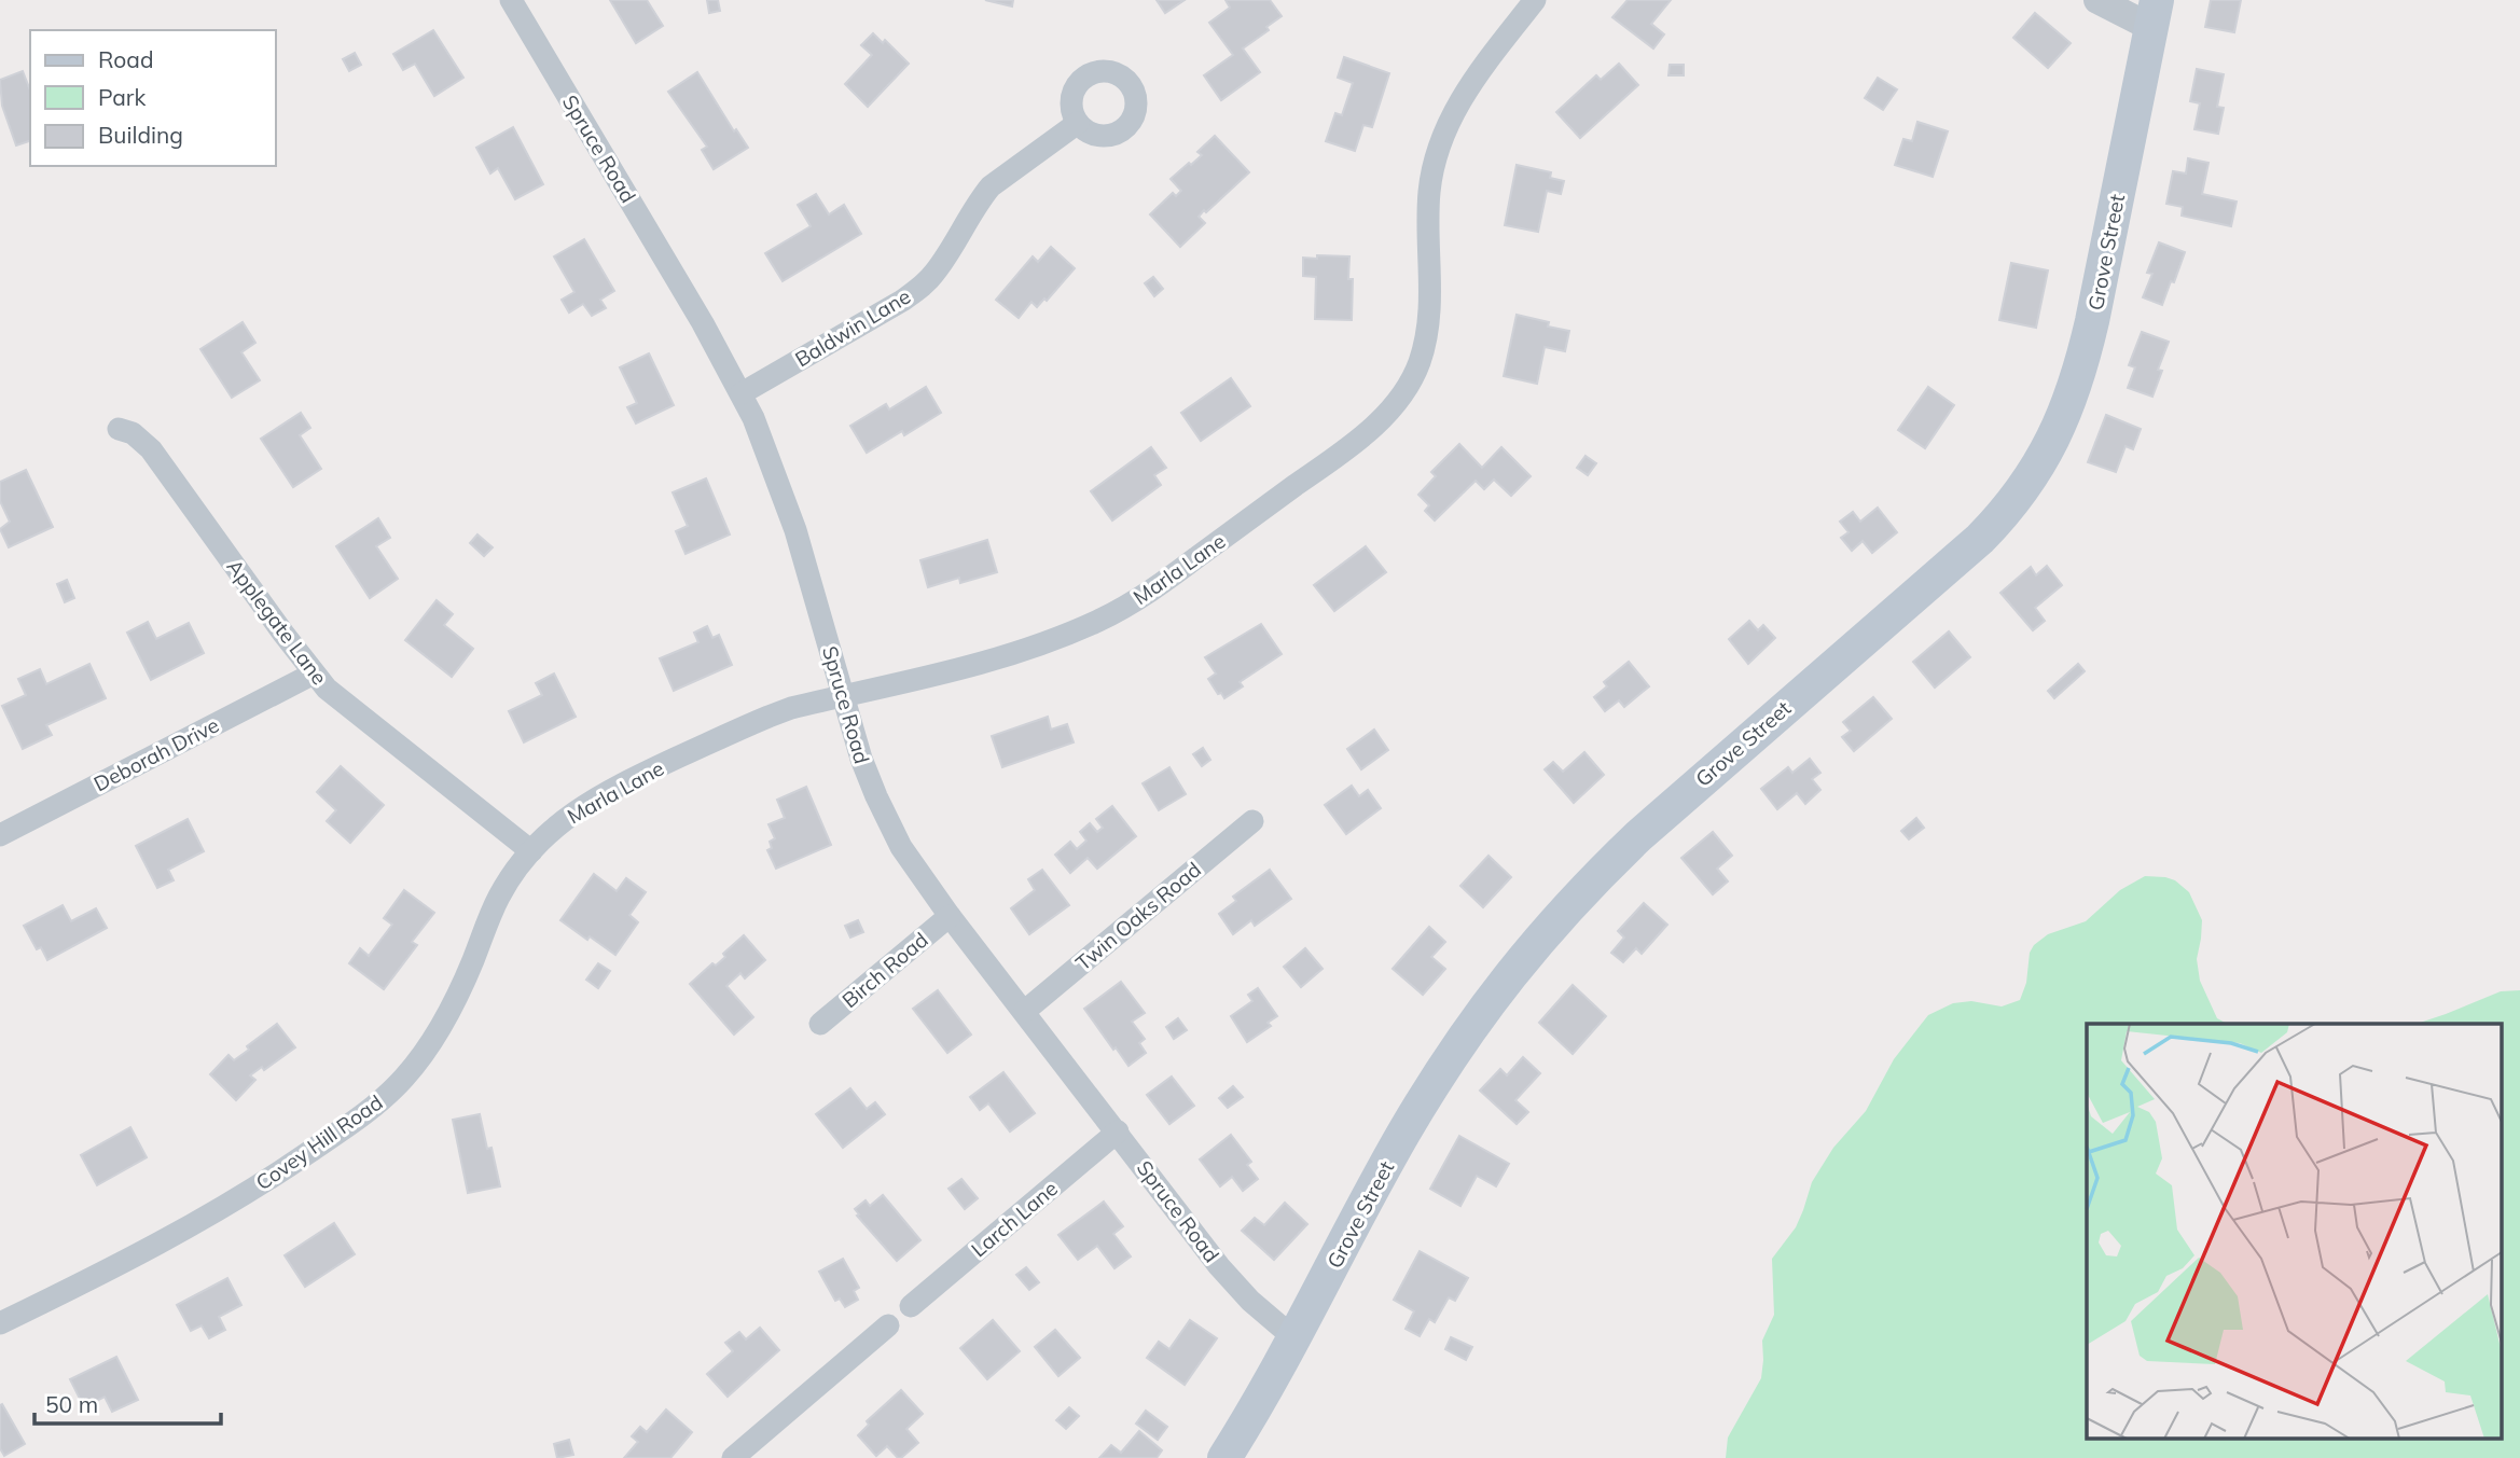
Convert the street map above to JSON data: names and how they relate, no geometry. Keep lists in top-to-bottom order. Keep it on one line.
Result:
{"streets":{"main road":["Grove Street"],"street":["Spruce Road","Baldwin Lane","Marla Lane","Applegate Lane","Deborah Drive","Twin Oaks Road","Birch Road","Covey Hill Road","Larch Lane"]},"crossings":[["Spruce Road","Grove Street"],["Spruce Road","Baldwin Lane"],["Spruce Road","Marla Lane"],["Spruce Road","Twin Oaks Road"],["Spruce Road","Birch Road"],["Spruce Road","Larch Lane"],["Marla Lane","Applegate Lane"],["Marla Lane","Covey Hill Road"],["Applegate Lane","Deborah Drive"],["Applegate Lane","Covey Hill Road"]],"legend":["Road","Park","Building"],"scale_bar":"50 m"}
